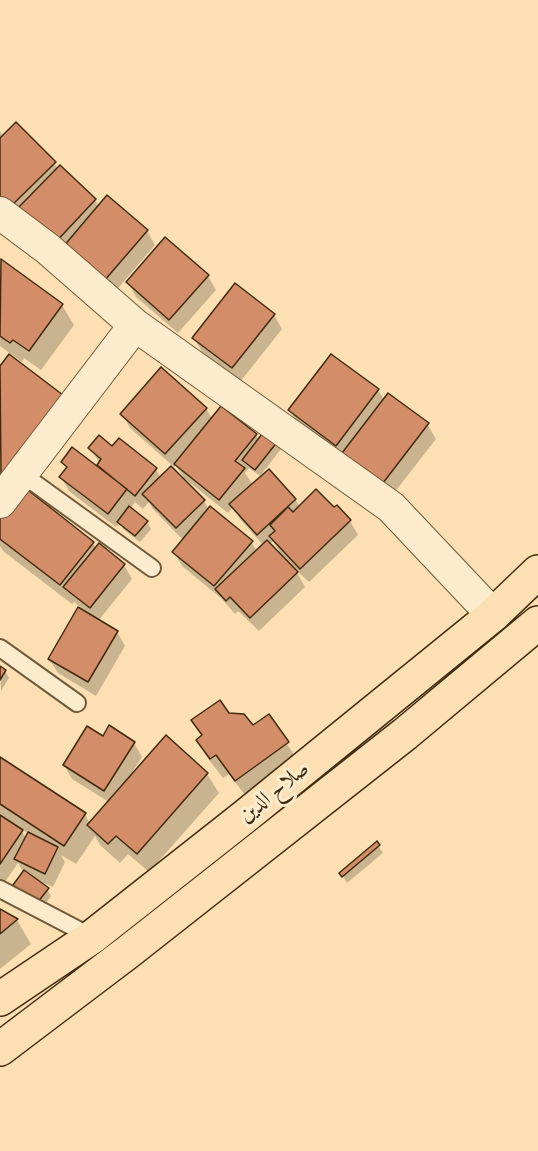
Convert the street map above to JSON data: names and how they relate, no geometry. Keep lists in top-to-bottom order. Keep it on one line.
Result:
{"streets":{"highway":["صلاح الدين"]}}
